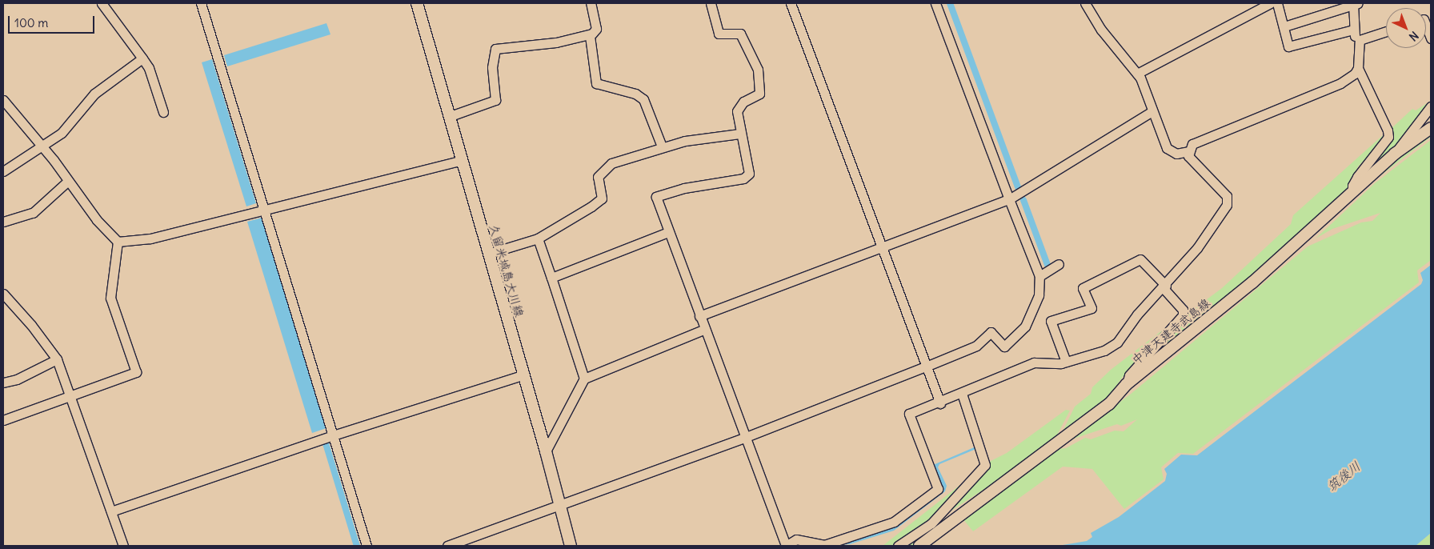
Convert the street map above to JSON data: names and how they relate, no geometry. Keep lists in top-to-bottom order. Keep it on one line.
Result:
{"streets":{"main road":["久留米城島大川線","中津天建寺武島線"]},"water":["筑後川"],"scale_bar":"100 m","north":"bottom right"}
